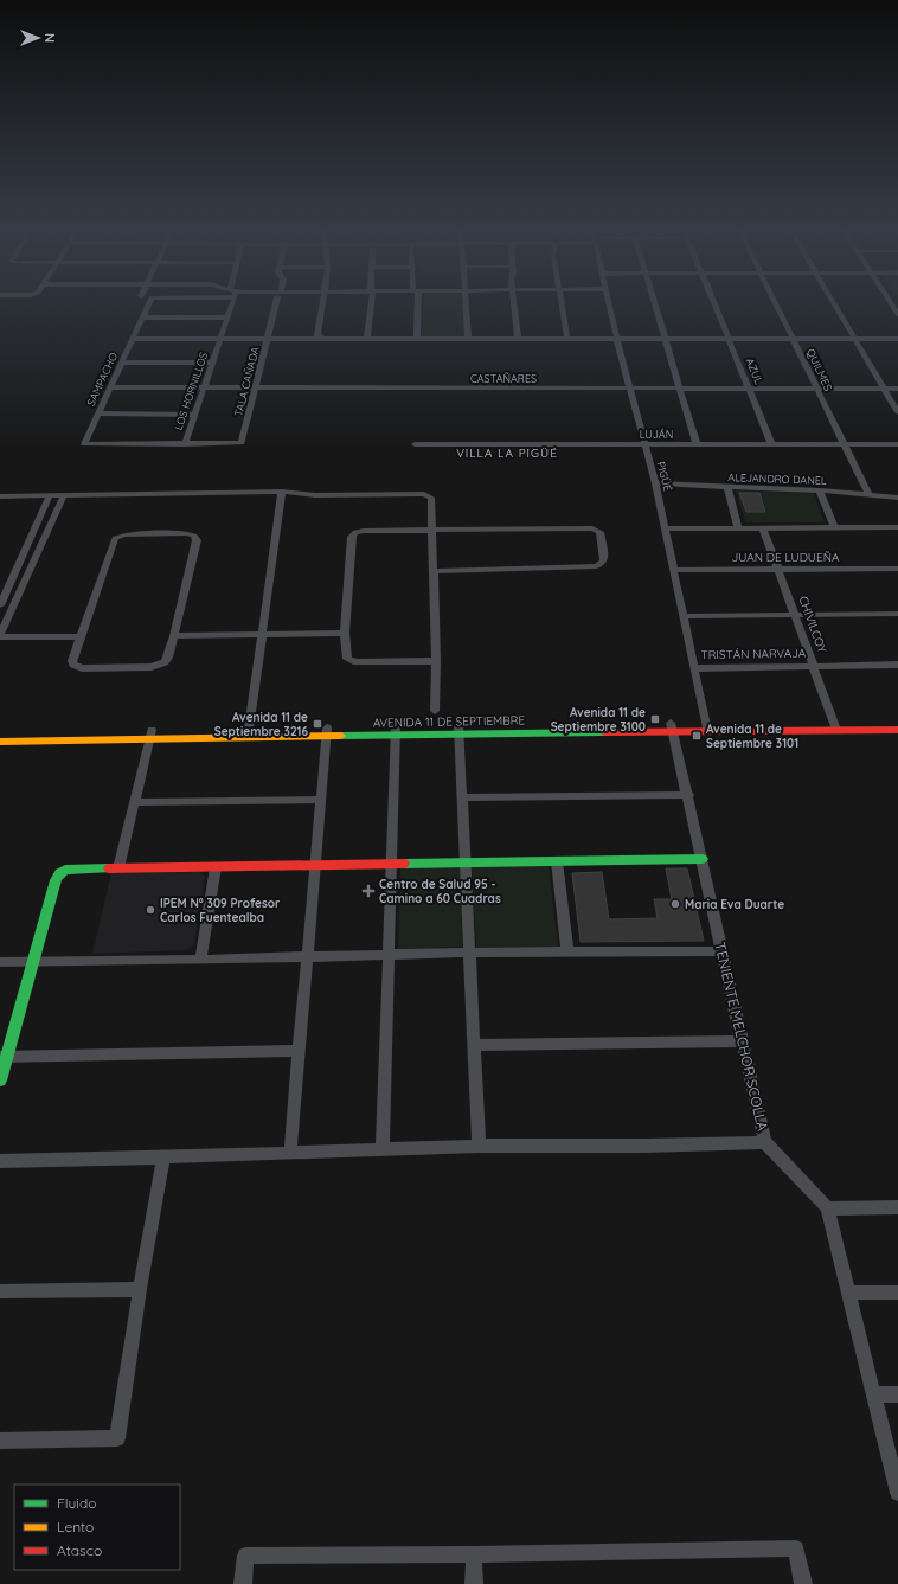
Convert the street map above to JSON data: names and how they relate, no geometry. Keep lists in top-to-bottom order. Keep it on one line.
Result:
{"streets":{"main road":["AVENIDA 11 DE SEPTIEMBRE"],"street":["QUILMES","AZUL","CASTAÑARES","SAMPACHO","TALA CAÑADA","LOS HORNILLOS","LUJÁN","PIGÜÉ","ALEJANDRO DANEL","JUAN DE LUDUEÑA","CHIVILCOY","TRISTÁN NARVAJA","TENIENTE MELCHOR SCOLLA"]},"crossings":[["QUILMES","CASTAÑARES"],["QUILMES","LUJÁN"],["QUILMES","ALEJANDRO DANEL"],["AZUL","CASTAÑARES"],["AZUL","LUJÁN"],["CASTAÑARES","SAMPACHO"],["CASTAÑARES","TALA CAÑADA"],["CASTAÑARES","LOS HORNILLOS"],["CASTAÑARES","PIGÜÉ"],["SAMPACHO","TALA CAÑADA"],["SAMPACHO","LOS HORNILLOS"],["TALA CAÑADA","LOS HORNILLOS"],["LUJÁN","PIGÜÉ"],["PIGÜÉ","ALEJANDRO DANEL"],["PIGÜÉ","JUAN DE LUDUEÑA"],["PIGÜÉ","TRISTÁN NARVAJA"],["PIGÜÉ","AVENIDA 11 DE SEPTIEMBRE"],["JUAN DE LUDUEÑA","CHIVILCOY"],["CHIVILCOY","TRISTÁN NARVAJA"],["CHIVILCOY","AVENIDA 11 DE SEPTIEMBRE"],["AVENIDA 11 DE SEPTIEMBRE","TENIENTE MELCHOR SCOLLA"]],"districts":["VILLA LA PIGÜÉ"],"places":{"transit":["Avenida 11 de Septiembre 3100","Avenida 11 de Septiembre 3216","Avenida 11 de Septiembre 3101"],"health":["Centro de Salud 95 - Camino a 60 Cuadras"],"other":["Maria Eva Duarte","IPEM N° 309 Profesor Carlos Fuentealba"]},"legend":["Fluido","Lento","Atasco"],"north":"right"}
